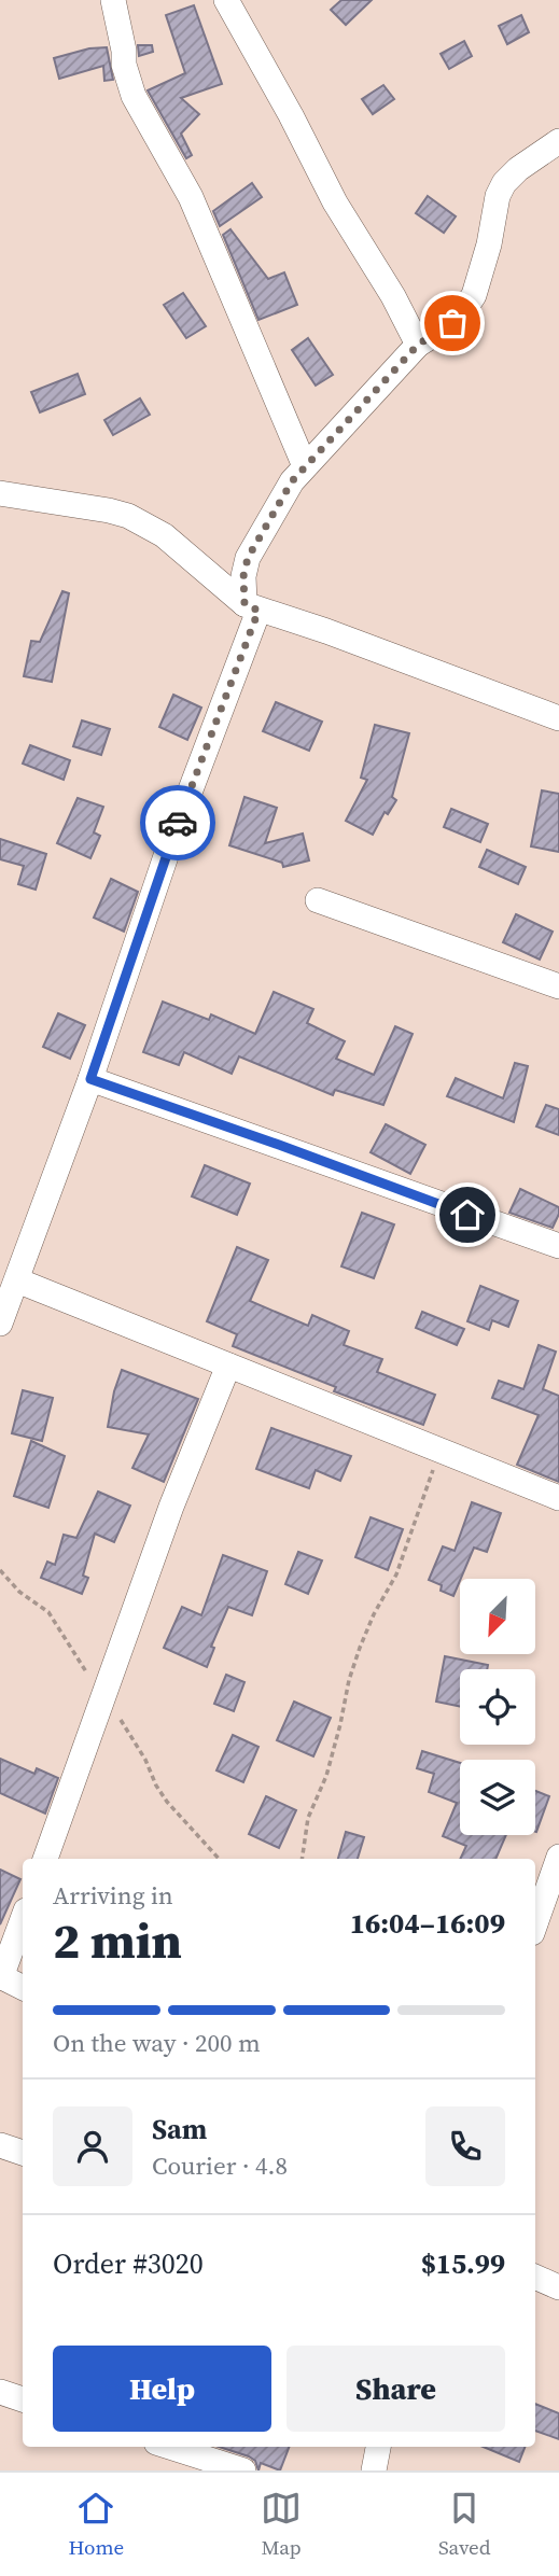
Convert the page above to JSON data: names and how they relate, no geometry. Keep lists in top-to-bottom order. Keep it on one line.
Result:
{"north":"bottom left","page":{"heading":["2 min","Arriving in","16:04–16:09"],"panel":["Sam","Courier · 4.8","Order #3020","$15.99"],"bar":"On the way · 200 m","buttons":["Help","Share"],"tabs":["Home","Map","Saved"]}}
